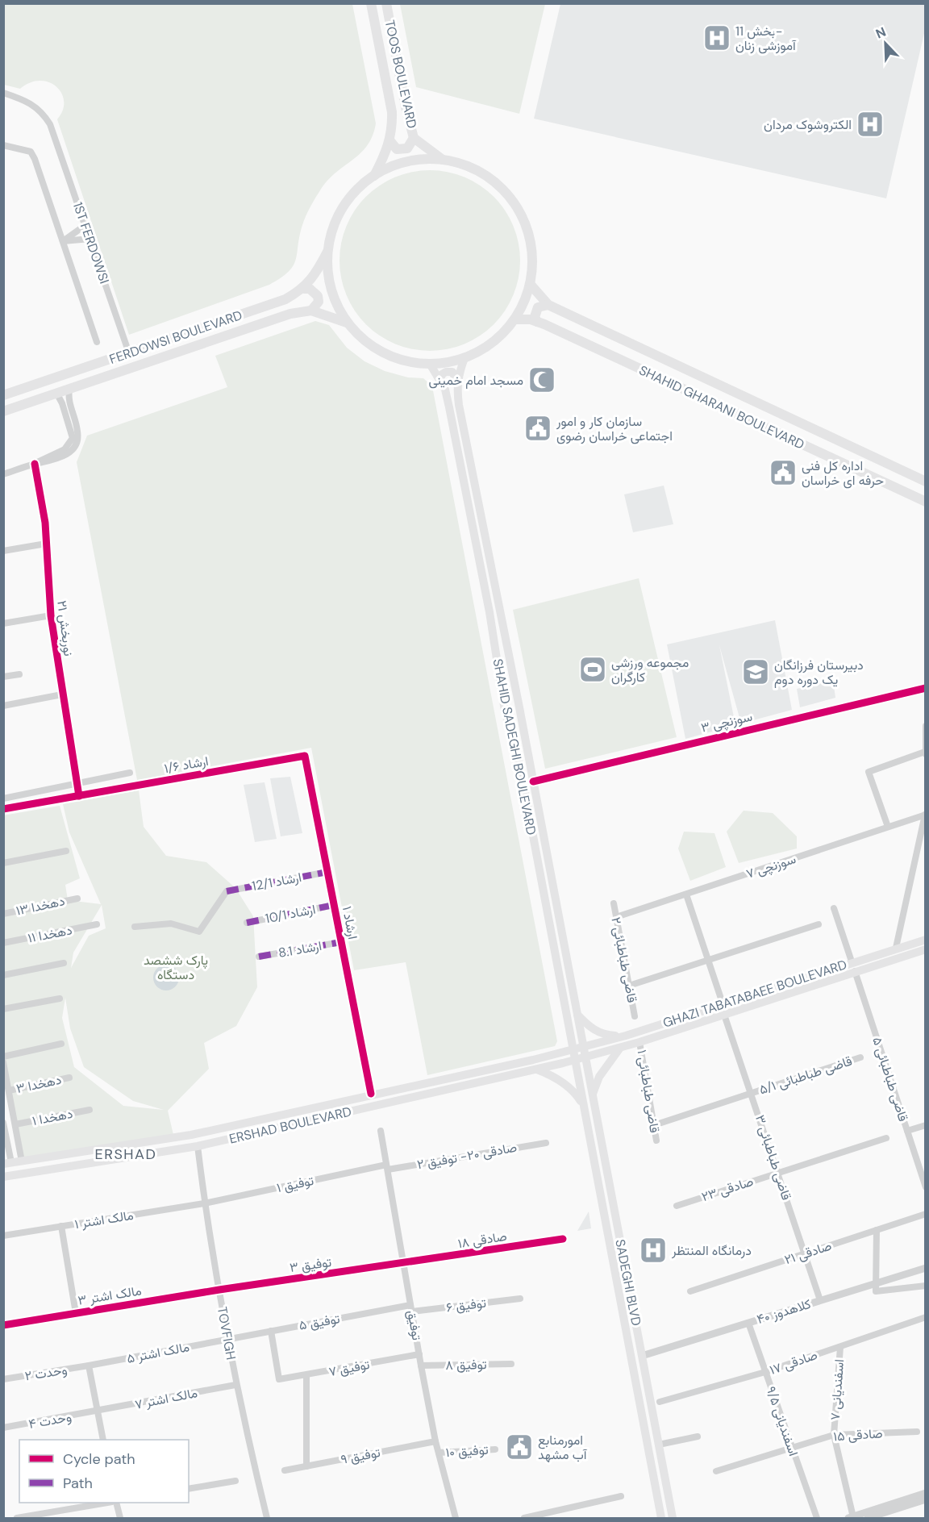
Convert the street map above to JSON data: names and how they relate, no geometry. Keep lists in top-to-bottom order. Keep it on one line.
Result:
{"streets":{"main road":["TOOS BOULEVARD","FERDOWSI BOULEVARD","SHAHID GHARANI BOULEVARD","SHAHID SADEGHI BOULEVARD","GHAZI TABATABAEE BOULEVARD","ERSHAD BOULEVARD","SADEGHI BLVD"],"street":["1ST FERDOWSI","نوربخش ۲۱","سوزنچی ۳","ارشاد ۱/۶","سوزنچی ۷","ارشاد 12/1","دهخدا ۱۳","ارشاد 10/1","ارشاد ۱","دهخدا ۱۱","ارشاد 8.1","قاضی طباطبائی ۲","قاضی طباطبائی ۵/۱","قاضی طباطبائی ۵","دهخدا ۳","قاضی طباطبائی ۱","دهخدا ۱","صادقی ۲۰- توفیق ۲","قاضی طباطبائی ۳","توفیق ۱","صادقی ۲۳","مالک اشتر ۱","صادقی ۱۸","صادقی ۲۱","توفیق ۳","مالک اشتر ۳","توفیق ۶","کلاهدوز ۴۰","توفیق ۵","توفیق","TOVFIGH","مالک اشتر ۵","صادقی ۱۷","توفیق ۸","توفیق ۷","وحدت ۲","اسفندیانی ۷","مالک اشتر ۷","وحدت ۴","اسفندیانی ۹/۵","صادقی ۱۵","توفیق ۱۰","توفیق ۹"]},"crossings":[["1ST FERDOWSI","FERDOWSI BOULEVARD"],["نوربخش ۲۱","ارشاد ۱/۶"],["سوزنچی ۳","SHAHID SADEGHI BOULEVARD"],["SHAHID SADEGHI BOULEVARD","GHAZI TABATABAEE BOULEVARD"],["SHAHID SADEGHI BOULEVARD","ERSHAD BOULEVARD"],["SHAHID SADEGHI BOULEVARD","SADEGHI BLVD"],["ارشاد ۱/۶","ارشاد ۱"],["سوزنچی ۷","قاضی طباطبائی ۲"],["سوزنچی ۷","قاضی طباطبائی ۳"],["ارشاد 12/1","ارشاد ۱"],["ارشاد 10/1","ارشاد ۱"],["ارشاد ۱","ارشاد 8.1"],["ارشاد ۱","ERSHAD BOULEVARD"],["GHAZI TABATABAEE BOULEVARD","قاضی طباطبائی ۵"],["GHAZI TABATABAEE BOULEVARD","قاضی طباطبائی ۱"],["GHAZI TABATABAEE BOULEVARD","ERSHAD BOULEVARD"],["GHAZI TABATABAEE BOULEVARD","قاضی طباطبائی ۳"],["GHAZI TABATABAEE BOULEVARD","SADEGHI BLVD"],["قاضی طباطبائی ۵/۱","قاضی طباطبائی ۱"],["قاضی طباطبائی ۵/۱","قاضی طباطبائی ۳"],["ERSHAD BOULEVARD","TOVFIGH"],["صادقی ۲۰- توفیق ۲","توفیق ۱"],["صادقی ۲۰- توفیق ۲","توفیق"],["قاضی طباطبائی ۳","صادقی ۲۳"],["قاضی طباطبائی ۳","صادقی ۲۱"],["قاضی طباطبائی ۳","کلاهدوز ۴۰"],["توفیق ۱","مالک اشتر ۱"],["توفیق ۱","توفیق"],["توفیق ۱","TOVFIGH"],["مالک اشتر ۱","TOVFIGH"],["صادقی ۱۸","توفیق ۳"],["صادقی ۱۸","توفیق"],["توفیق ۳","مالک اشتر ۳"],["توفیق ۳","توفیق"],["توفیق ۳","TOVFIGH"],["SADEGHI BLVD","کلاهدوز ۴۰"],["مالک اشتر ۳","TOVFIGH"],["توفیق ۶","توفیق ۵"],["توفیق ۶","توفیق"],["کلاهدوز ۴۰","اسفندیانی ۹/۵"],["توفیق ۵","توفیق"],["توفیق ۵","TOVFIGH"],["توفیق ۵","مالک اشتر ۵"],["توفیق ۵","توفیق ۷"],["توفیق","توفیق ۸"],["توفیق","توفیق ۷"],["توفیق","توفیق ۱۰"],["توفیق","توفیق ۹"],["TOVFIGH","مالک اشتر ۵"],["TOVFIGH","مالک اشتر ۷"],["مالک اشتر ۵","وحدت ۲"],["صادقی ۱۷","اسفندیانی ۷"],["صادقی ۱۷","اسفندیانی ۹/۵"],["اسفندیانی ۷","صادقی ۱۵"],["مالک اشتر ۷","وحدت ۴"],["اسفندیانی ۹/۵","صادقی ۱۵"]],"districts":["ERSHAD"],"parks":["پارک‌ ششصد دستگاه"],"places":{"hospital":["بخش 11- آموزشی زنان","الکتروشوک مردان","درمانگاه المنتظر"],"mosque":["مسجد امام خمینی"],"public building":["سازمان کار و امور اجتماعی خراسان رضوی","اداره کل فنی حرفه ای خراسان","امورمنابع آب مشهد"],"sports":["مجموعه ورزشی کارگران"],"school or university":["دبیرستان فرزانگان یک دوره دوم"]},"legend":["Cycle path","Path"],"north":"top left"}
